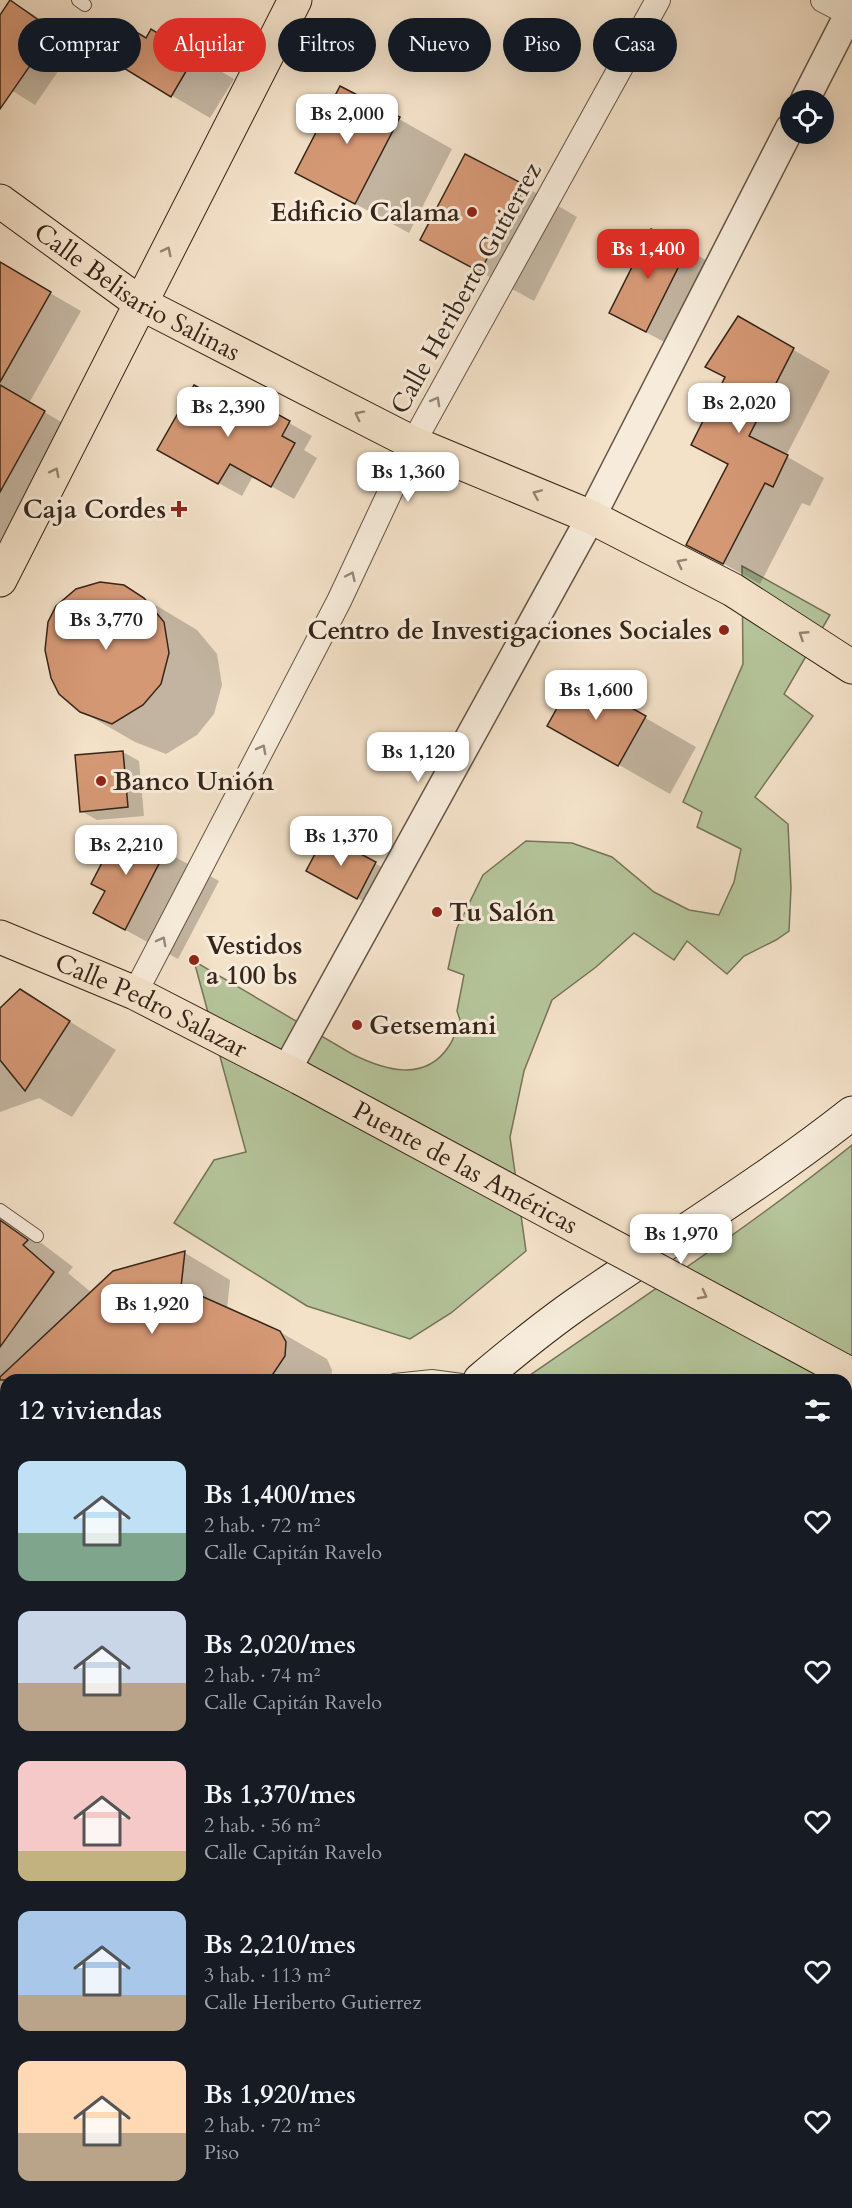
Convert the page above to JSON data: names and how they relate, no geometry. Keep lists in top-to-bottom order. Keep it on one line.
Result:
{"streets":{"main road":["Calle Belisario Salinas","Calle Pedro Salazar","Puente de las Américas"],"street":["Calle Heriberto Gutierrez"]},"crossings":[["Calle Heriberto Gutierrez","Calle Belisario Salinas"],["Calle Heriberto Gutierrez","Calle Pedro Salazar"],["Calle Pedro Salazar","Puente de las Américas"]],"one_way":["Calle Belisario Salinas","Puente de las Américas"],"places":{"other":["Edificio Calama","Centro de Investigaciones Sociales","Banco Unión","Tu Salón","Vestidos a 100 bs","Getsemani"],"health":["Caja Cordes"]},"page":{"chip":["Comprar","Alquilar","Filtros","Nuevo","Piso","Casa"],"price":["Bs 2,000","Bs 1,400","Bs 2,020","Bs 2,390","Bs 1,360","Bs 3,770","Bs 1,600","Bs 1,120","Bs 1,370","Bs 2,210","Bs 1,970","Bs 1,920"],"heading":"12 viviendas","list":[{"name":"Bs 1,400/mes","note":"2 hab. · 72 m² · Calle Capitán Ravelo"},{"name":"Bs 2,020/mes","note":"2 hab. · 74 m² · Calle Capitán Ravelo"},{"name":"Bs 1,370/mes","note":"2 hab. · 56 m² · Calle Capitán Ravelo"},{"name":"Bs 2,210/mes","note":"3 hab. · 113 m² · Calle Heriberto Gutierrez"},{"name":"Bs 1,920/mes","note":"2 hab. · 72 m² · Piso"}]}}
